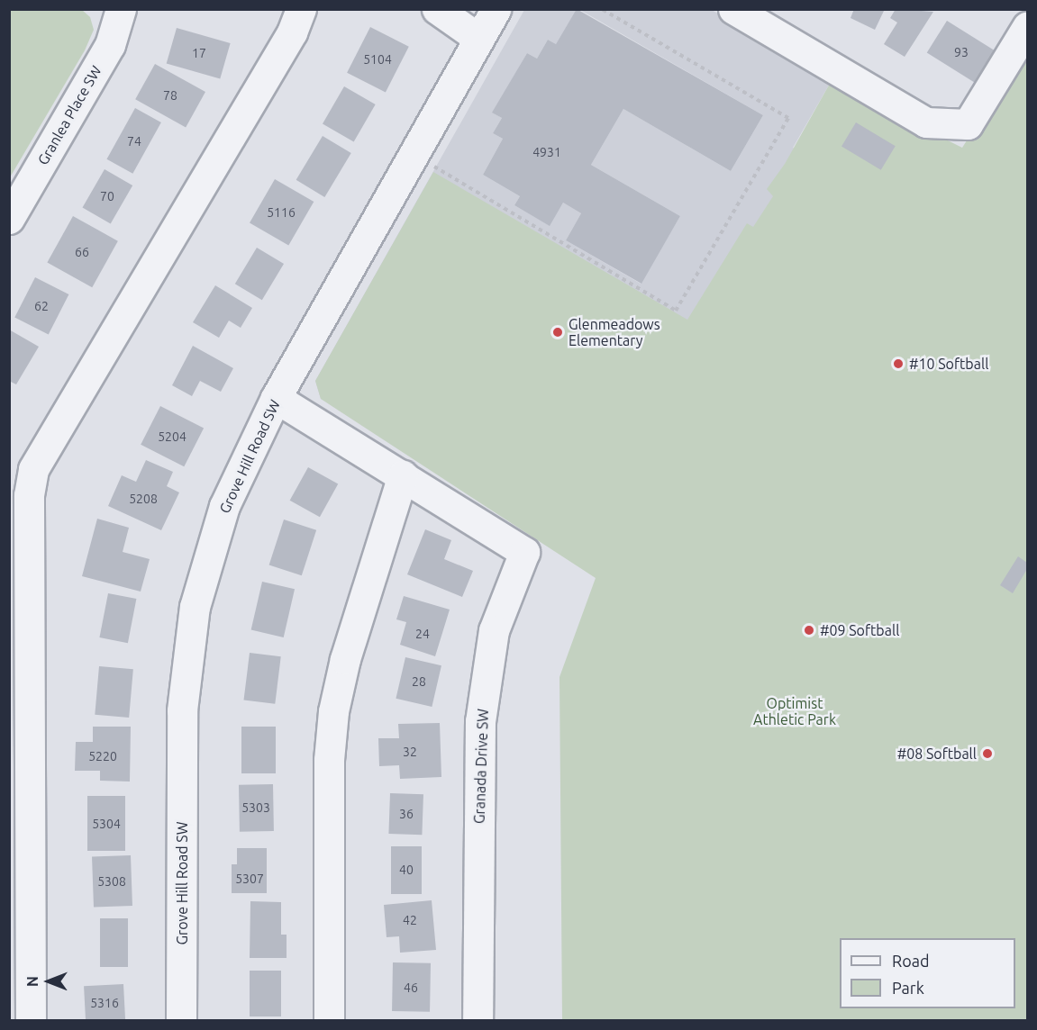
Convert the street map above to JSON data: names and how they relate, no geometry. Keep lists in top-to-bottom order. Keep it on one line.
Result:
{"streets":{"street":["Granlea Place SW","Grove Hill Road SW","Granada Drive SW"]},"crossings":[["Grove Hill Road SW","Granada Drive SW"]],"parks":["Optimist Athletic Park"],"places":["Glenmeadows Elementary","#10 Softball","#09 Softball","#08 Softball"],"house_numbers":["93","17","5104","78","74","4931","70","5116","66","62","5204","5208","24","28","32","5220","5303","36","5304","40","5307","5308","42","46","5316"],"legend":["Road","Park"],"north":"left"}
